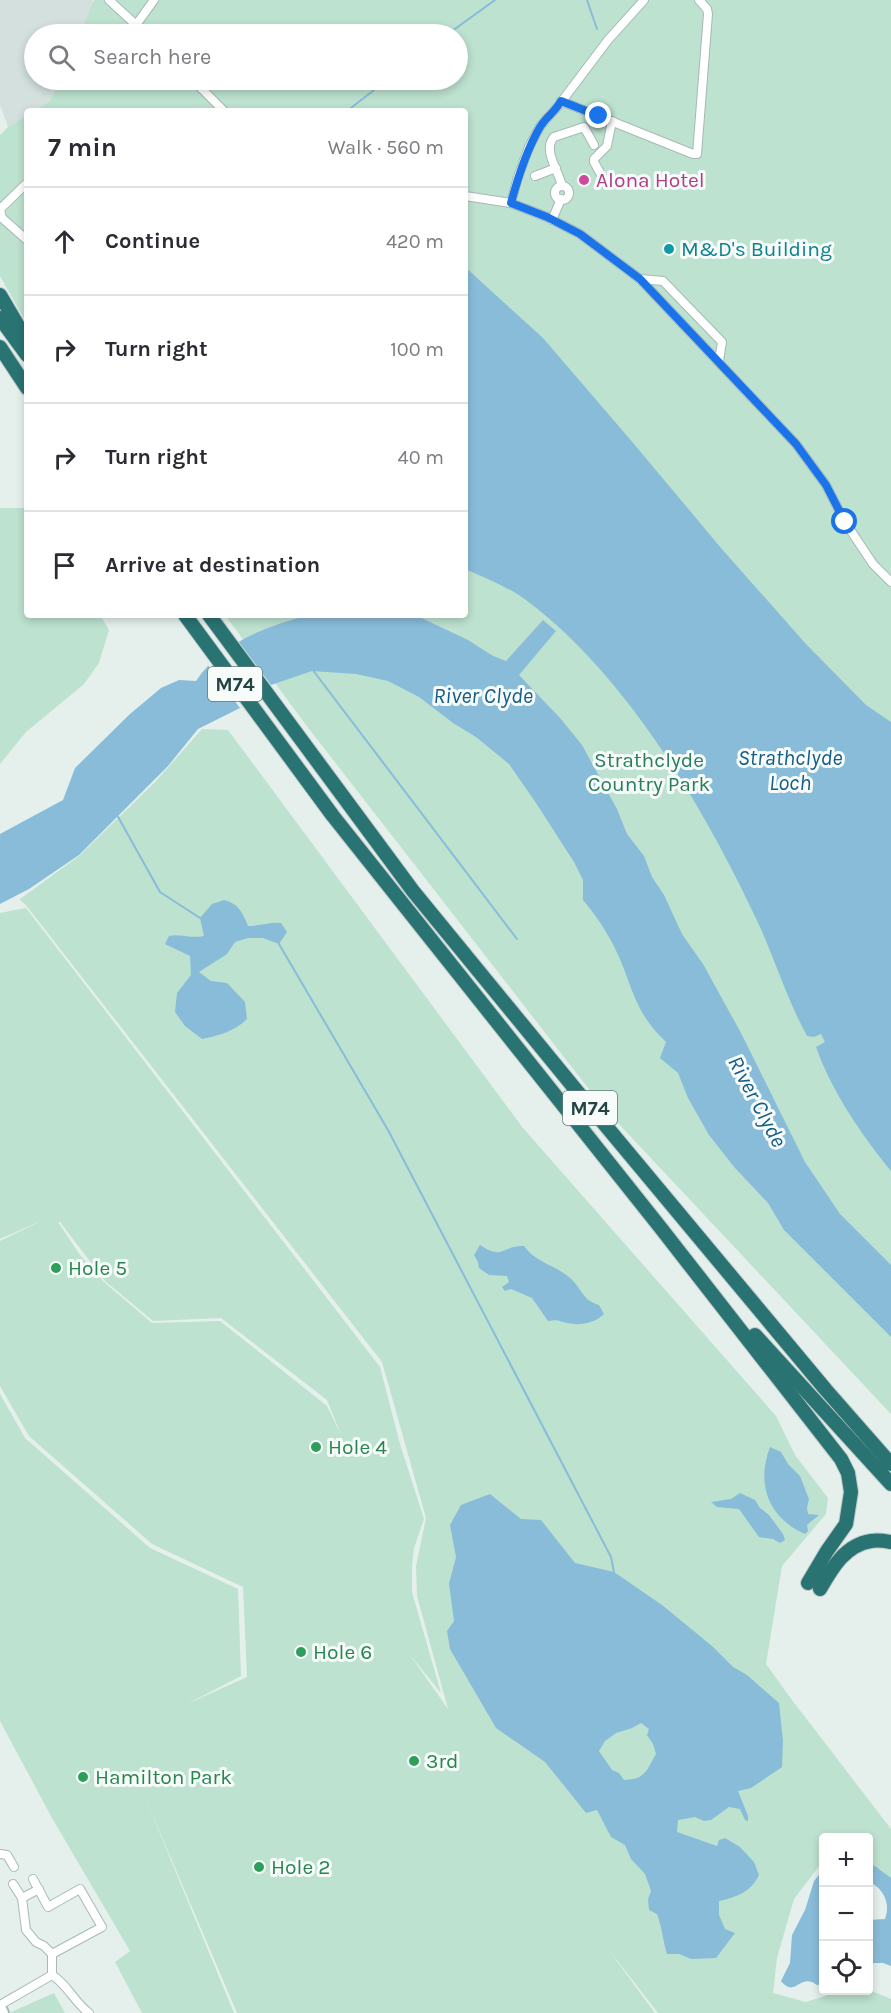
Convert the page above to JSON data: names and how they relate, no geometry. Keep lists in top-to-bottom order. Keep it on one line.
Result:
{"streets":{"highway":["M74"]},"water":["River Clyde","Strathclyde Loch"],"parks":["Strathclyde Country Park"],"places":["Alona Hotel","M&D's Building","Hole 5","Hole 4","Hole 6","3rd","Hamilton Park","Hole 2"],"page":{"search":"Search here","heading":["7 min","Walk · 560 m"],"list":[["Continue","420 m"],["Turn right","100 m"],["Turn right","40 m"],"Arrive at destination"],"map_buttons":["+","−"]}}
